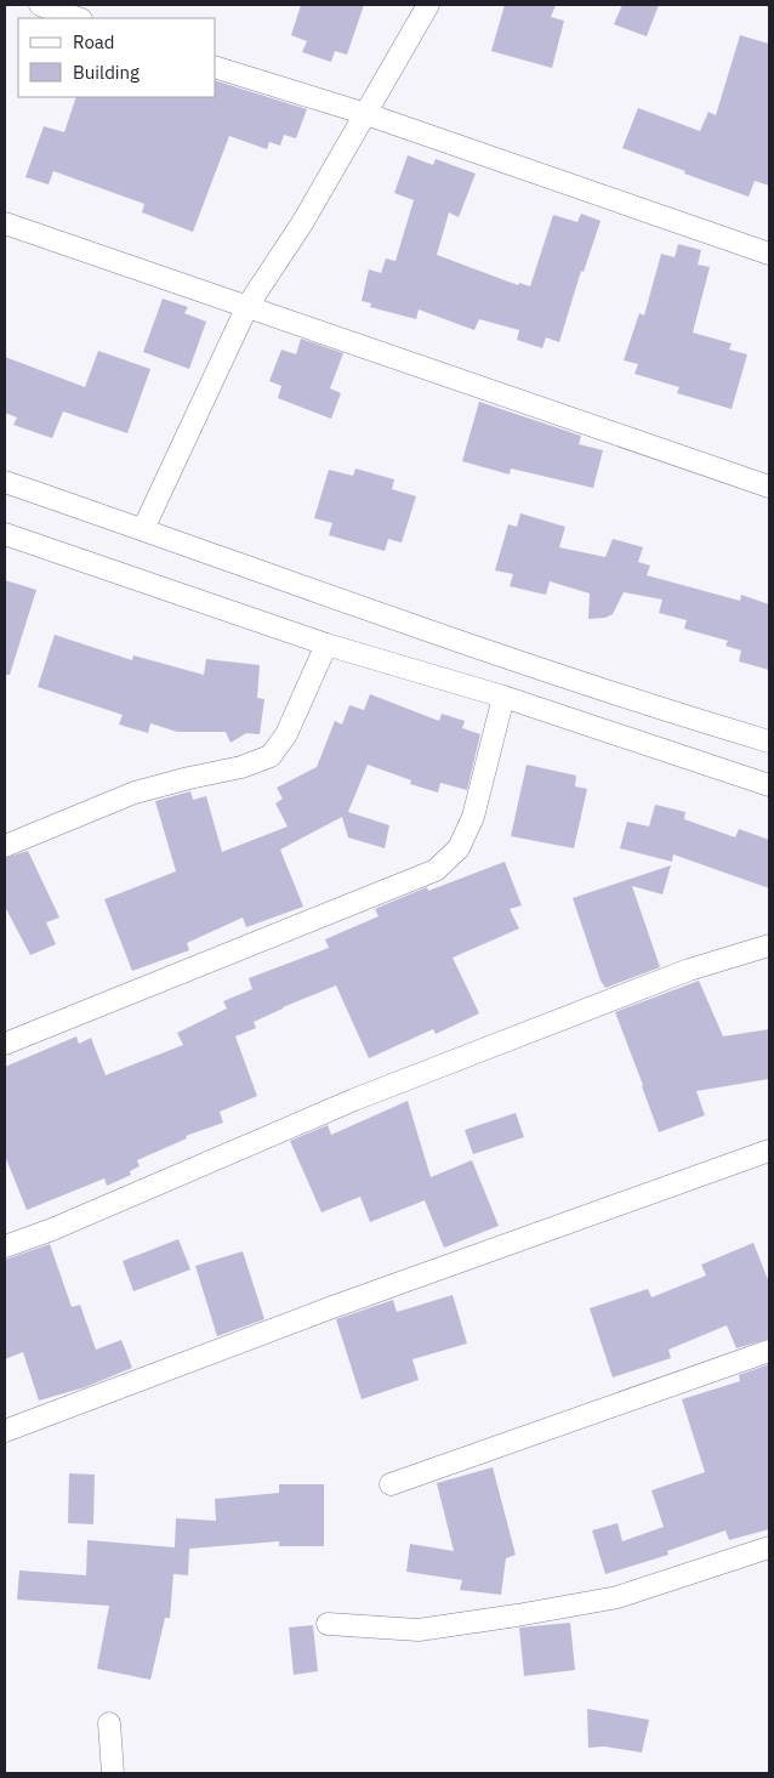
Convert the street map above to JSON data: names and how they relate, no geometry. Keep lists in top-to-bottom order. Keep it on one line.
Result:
{"legend":["Road","Building"]}
